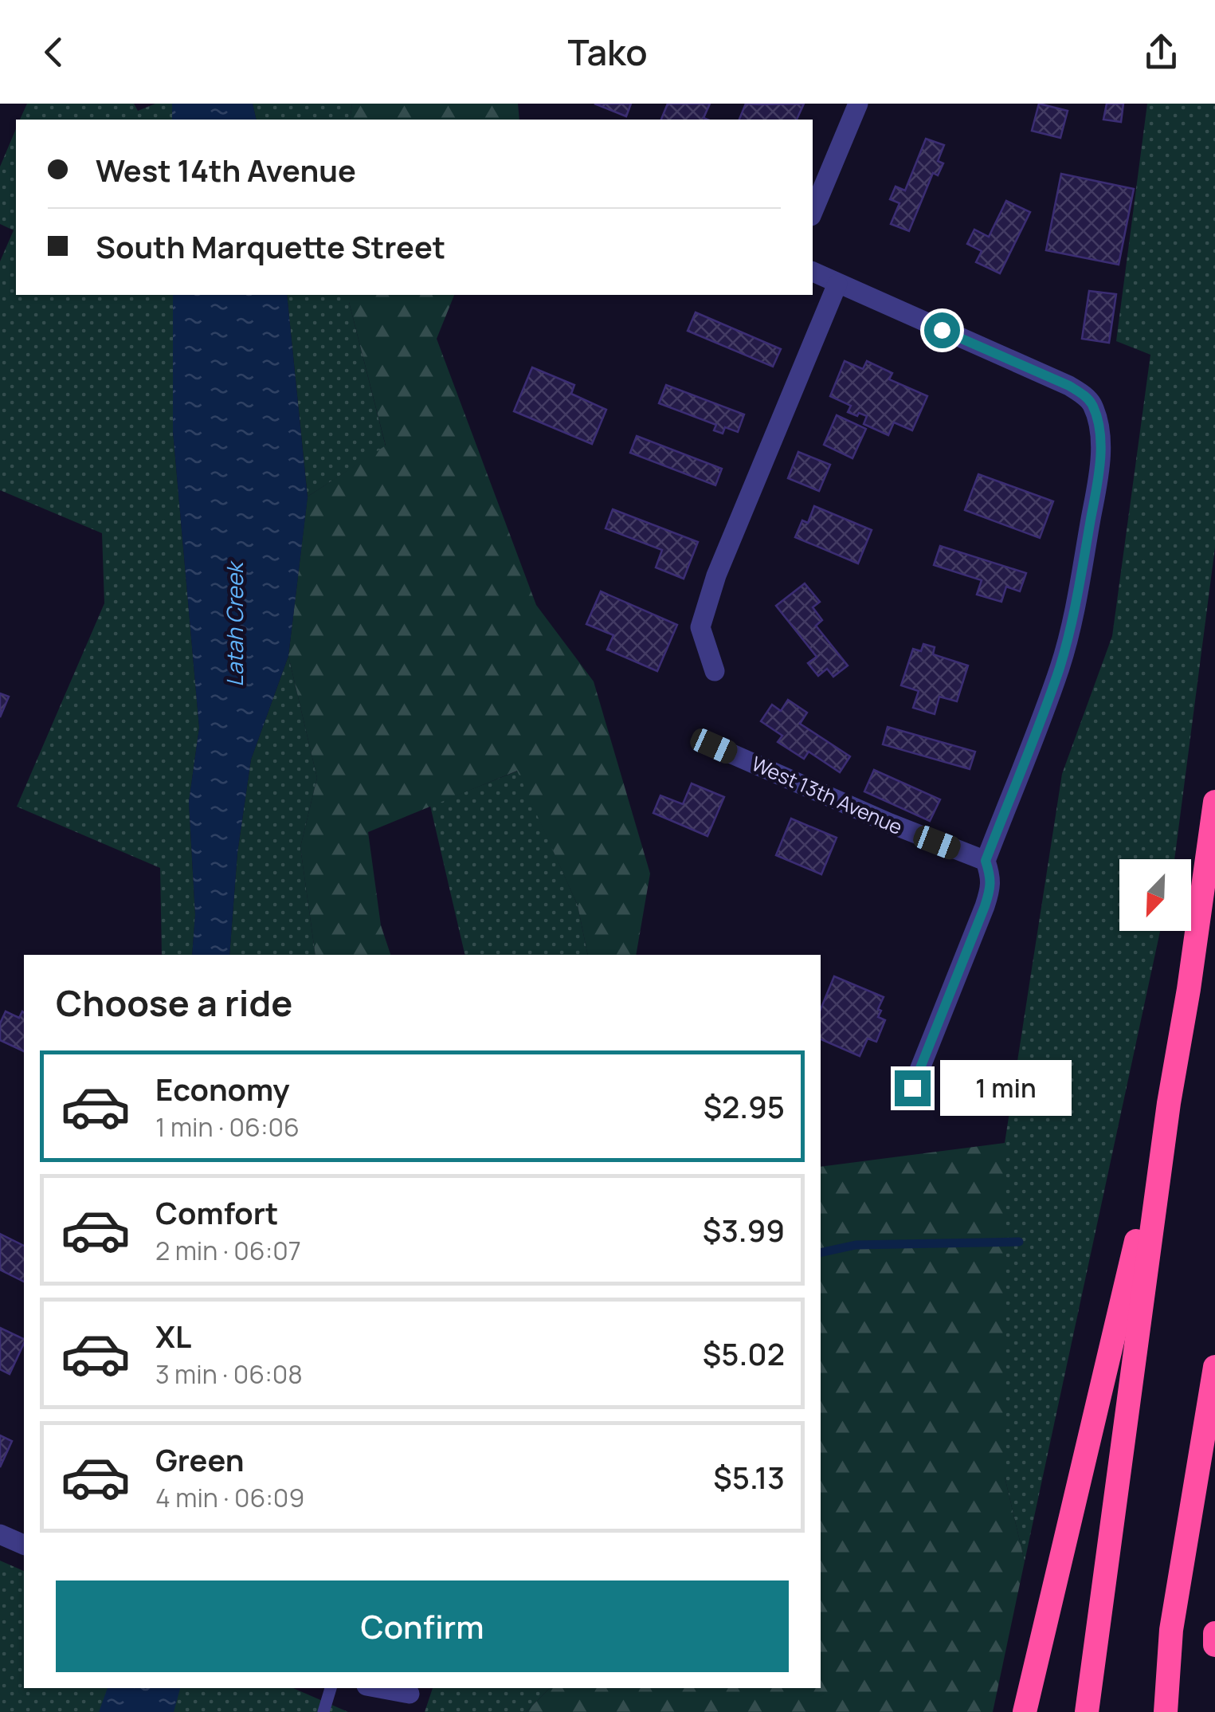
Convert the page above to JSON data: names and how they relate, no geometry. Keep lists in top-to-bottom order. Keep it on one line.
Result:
{"streets":{"street":["West 13th Avenue"]},"water":["Latah Creek"],"north":"bottom left","page":{"header":"Tako","banner":["West 14th Avenue","South Marquette Street"],"heading":"Choose a ride","list":[{"name":"Economy","note":"1 min · 06:06","value":"$2.95"},{"name":"Comfort","note":"2 min · 06:07","value":"$3.99"},{"name":"XL","note":"3 min · 06:08","value":"$5.02"},{"name":"Green","note":"4 min · 06:09","value":"$5.13"}],"bubble":"1 min","buttons":"Confirm"}}
